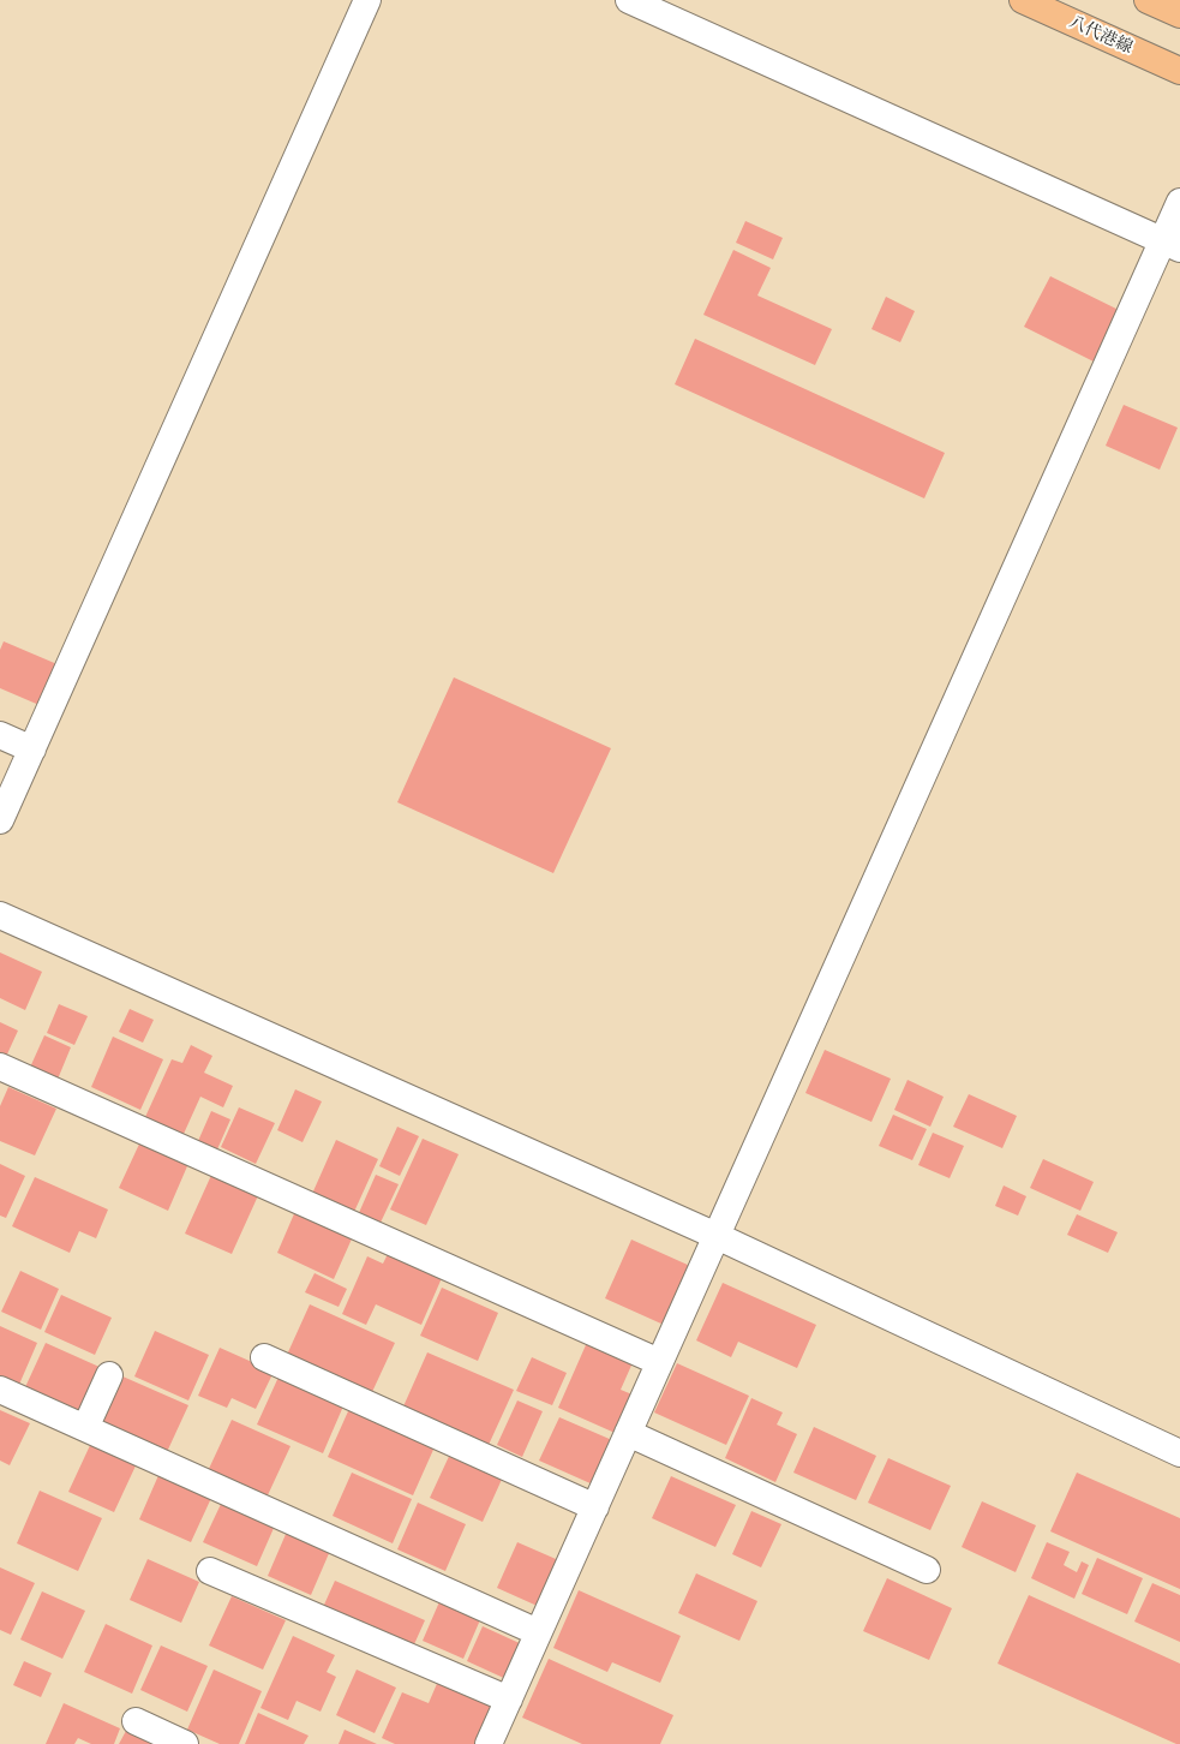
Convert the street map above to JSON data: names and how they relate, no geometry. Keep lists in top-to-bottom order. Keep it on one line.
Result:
{"streets":{"main road":["八代港線"]}}
